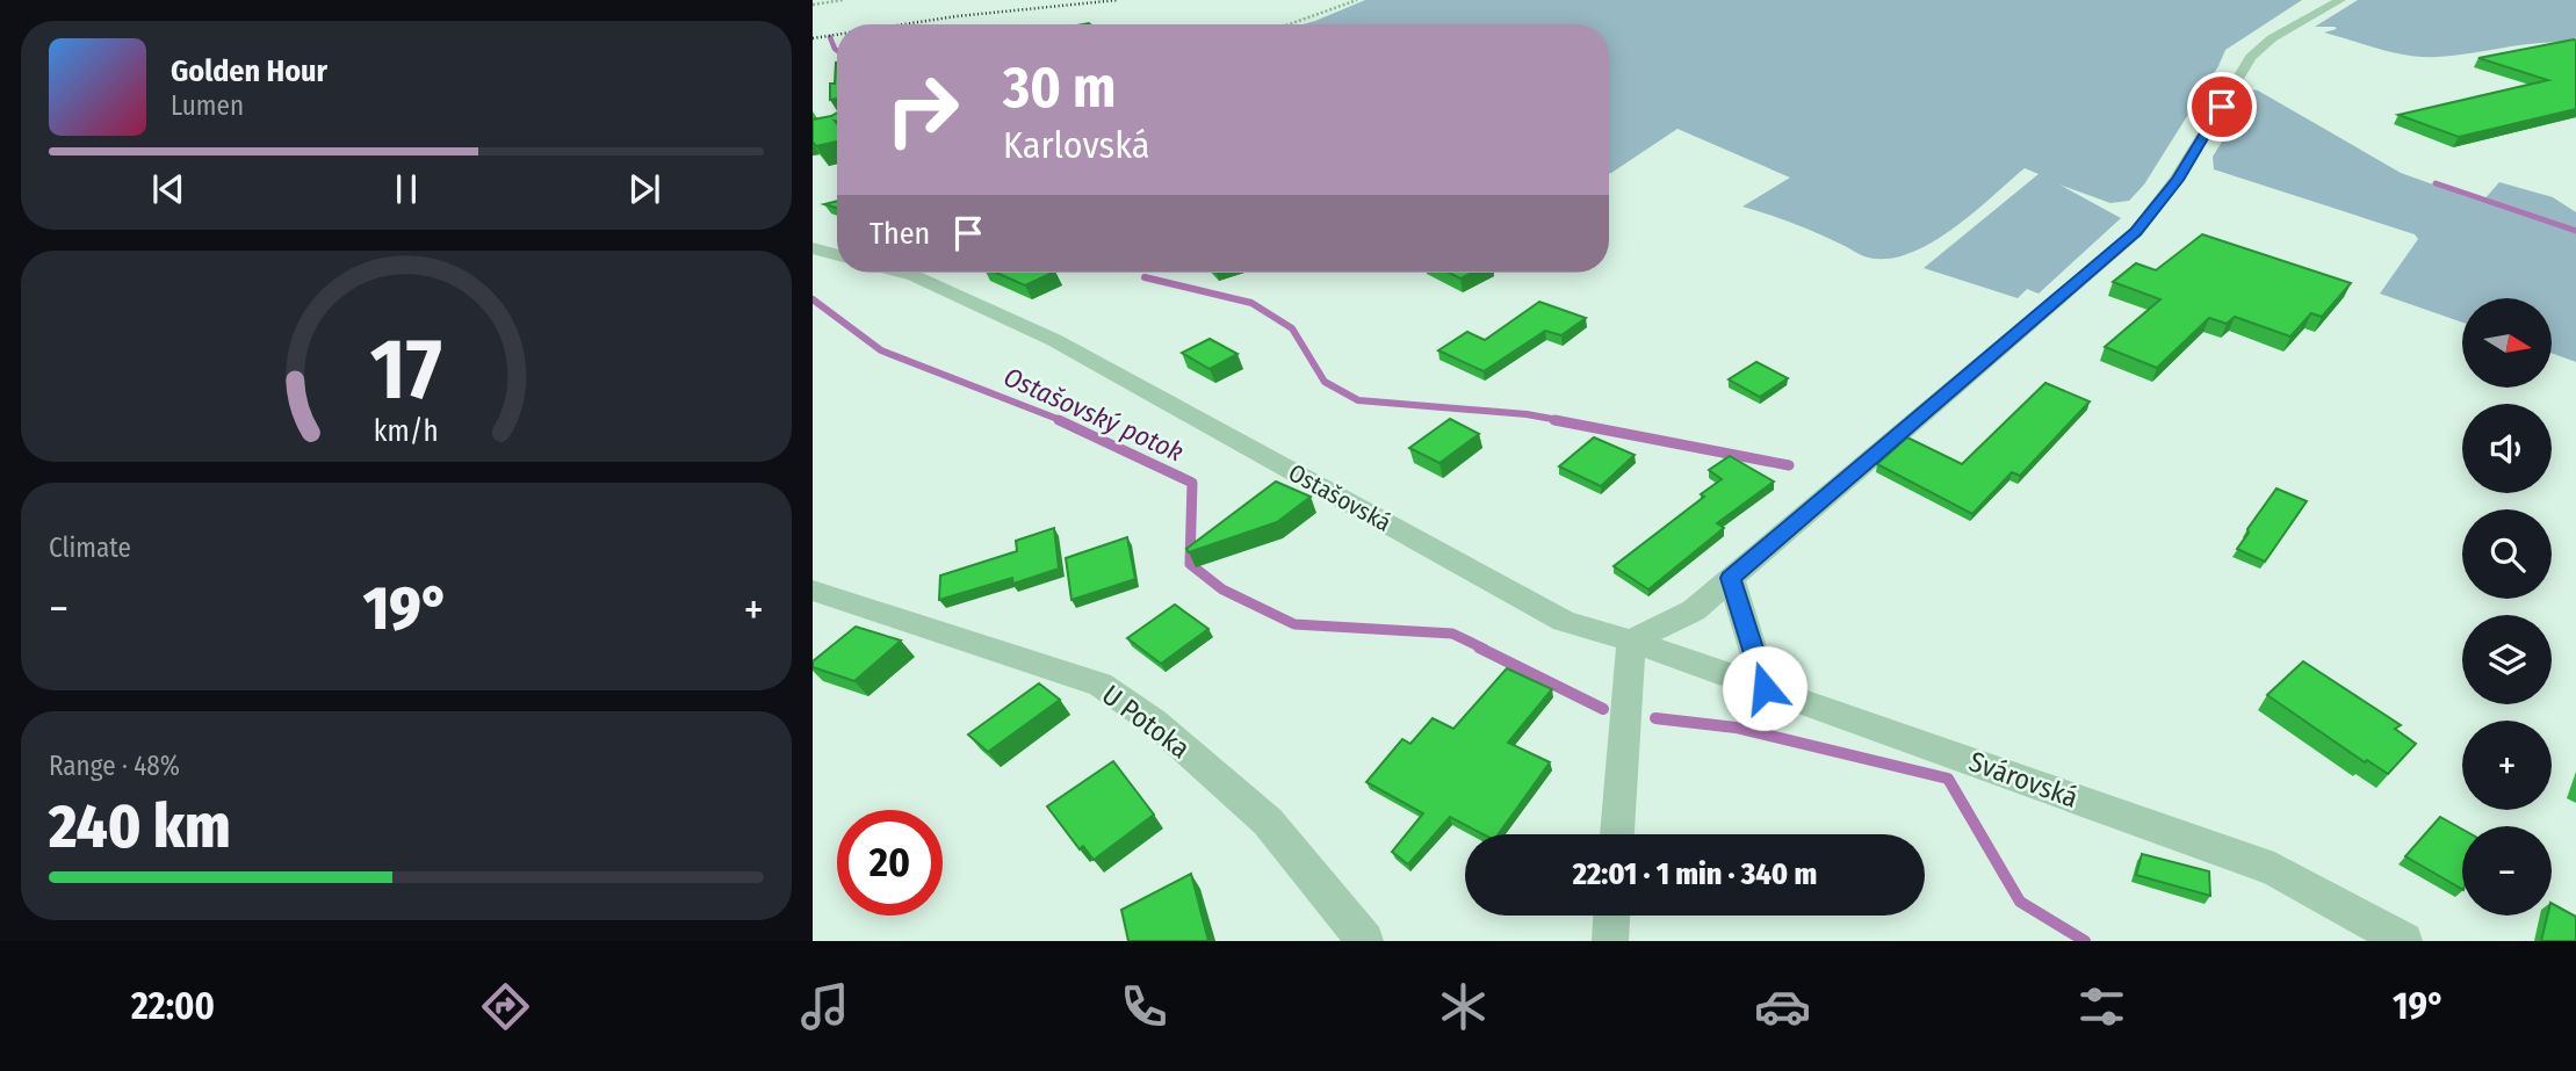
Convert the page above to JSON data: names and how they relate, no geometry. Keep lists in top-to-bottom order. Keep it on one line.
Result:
{"streets":{"street":["Ostašovská","U Potoka","Svárovská"]},"crossings":[["Ostašovská","Svárovská"]],"water":["Ostašovský potok"],"north":"right","page":{"turn":["30 m","Karlovská"],"song":["Golden Hour","Lumen"],"then":"Then","map_buttons":["+","−"],"tile":["Climate",["Range · 48%","240 km"]],"heat":["−","19°","+"],"limit":"20","trip":"22:01 · 1 min · 340 m","tabs":["22:00","19°"],"gauge":["17","km/h"]}}
